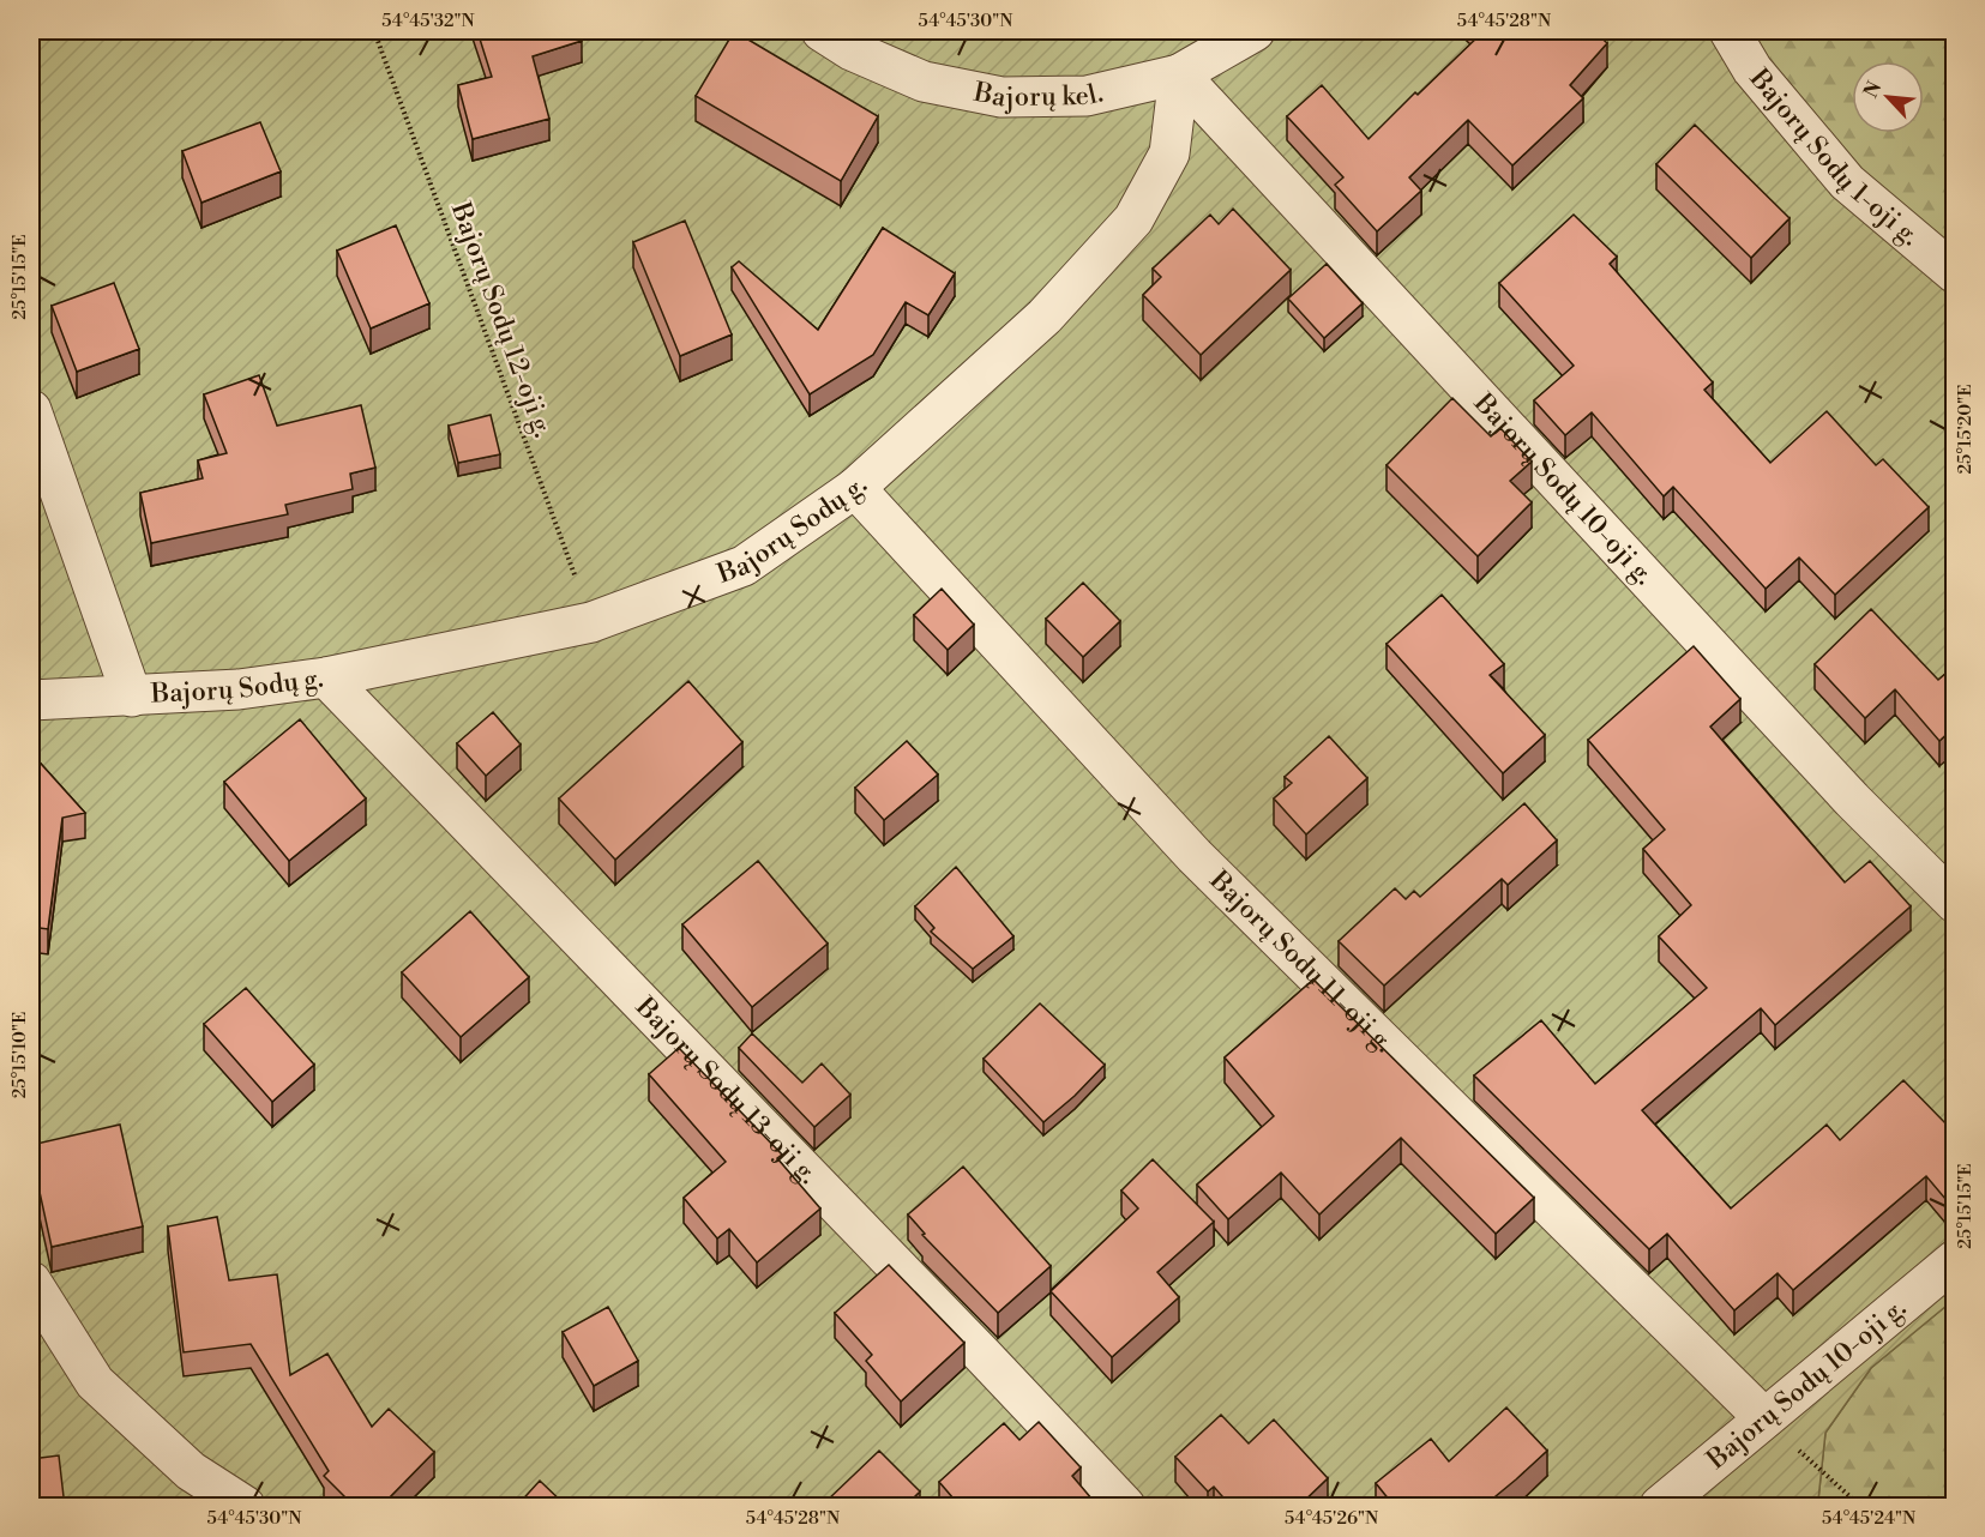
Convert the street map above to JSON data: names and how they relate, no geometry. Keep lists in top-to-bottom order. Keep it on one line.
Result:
{"streets":{"street":["Bajorų kel.","Bajorų Sodų 1-oji g.","Bajorų Sodų 10-oji g.","Bajorų Sodų g.","Bajorų Sodų 11-oji g.","Bajorų Sodų 13-oji g."],"path":["Bajorų Sodų 12-oji g."]},"crossings":[["Bajorų kel.","Bajorų Sodų 10-oji g."],["Bajorų kel.","Bajorų Sodų g."],["Bajorų Sodų 12-oji g.","Bajorų Sodų g."],["Bajorų Sodų 10-oji g.","Bajorų Sodų g."],["Bajorų Sodų 10-oji g.","Bajorų Sodų 11-oji g."],["Bajorų Sodų g.","Bajorų Sodų 11-oji g."],["Bajorų Sodų g.","Bajorų Sodų 13-oji g."]],"north":"top left","coordinates":["54°45'32\"N","54°45'30\"N","54°45'28\"N","25°15'15\"E","25°15'20\"E","25°15'10\"E","54°45'26\"N","54°45'24\"N"]}
